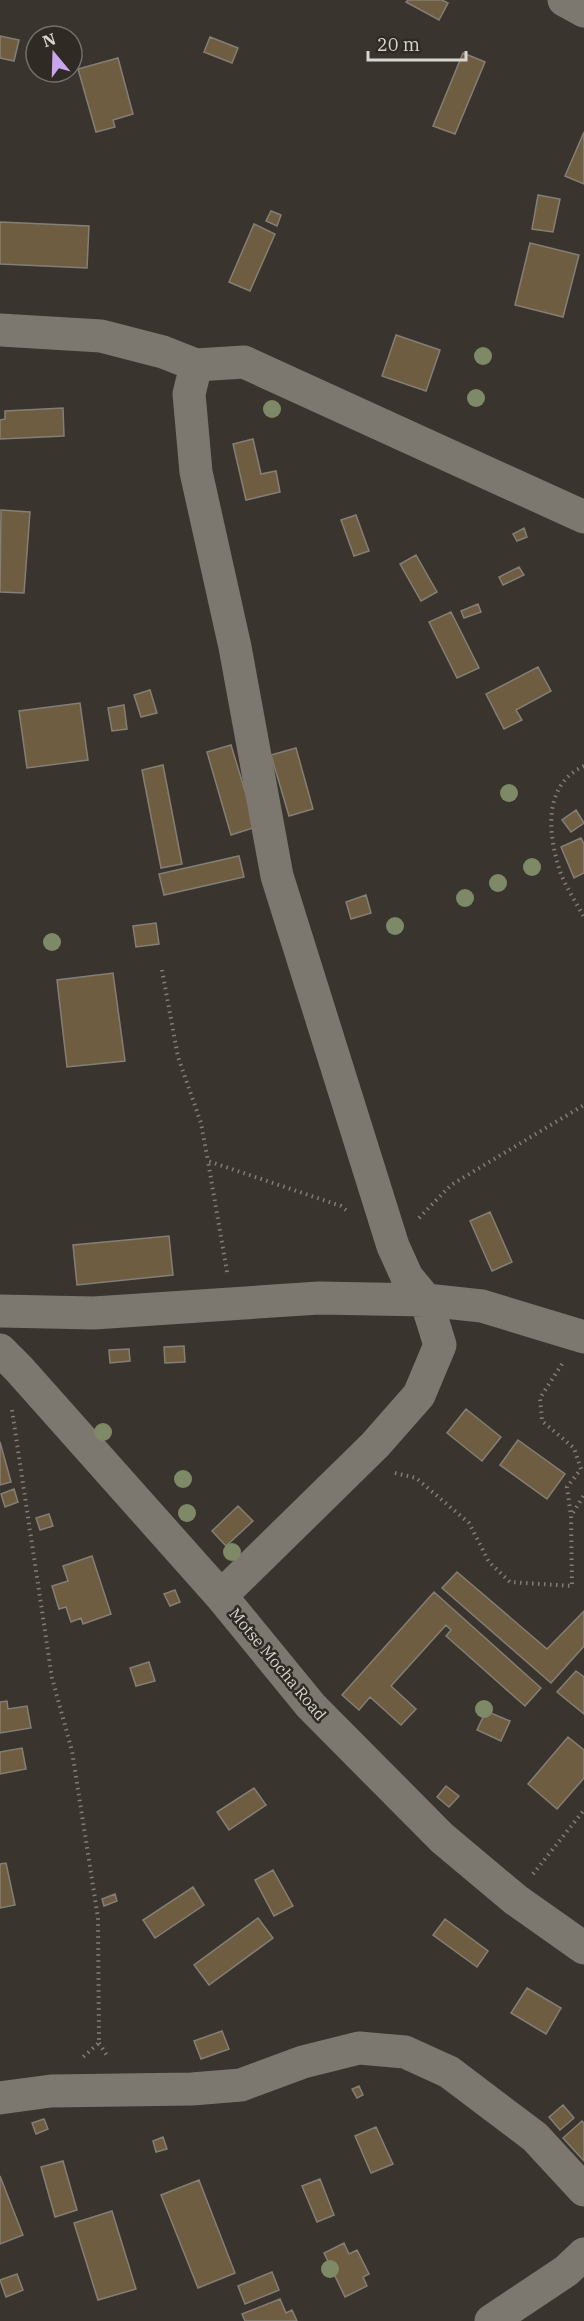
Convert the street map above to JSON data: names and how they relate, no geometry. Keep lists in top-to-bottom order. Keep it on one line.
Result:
{"streets":{"street":["Motse Mocha Road"]},"scale_bar":"20 m","north":"top"}
